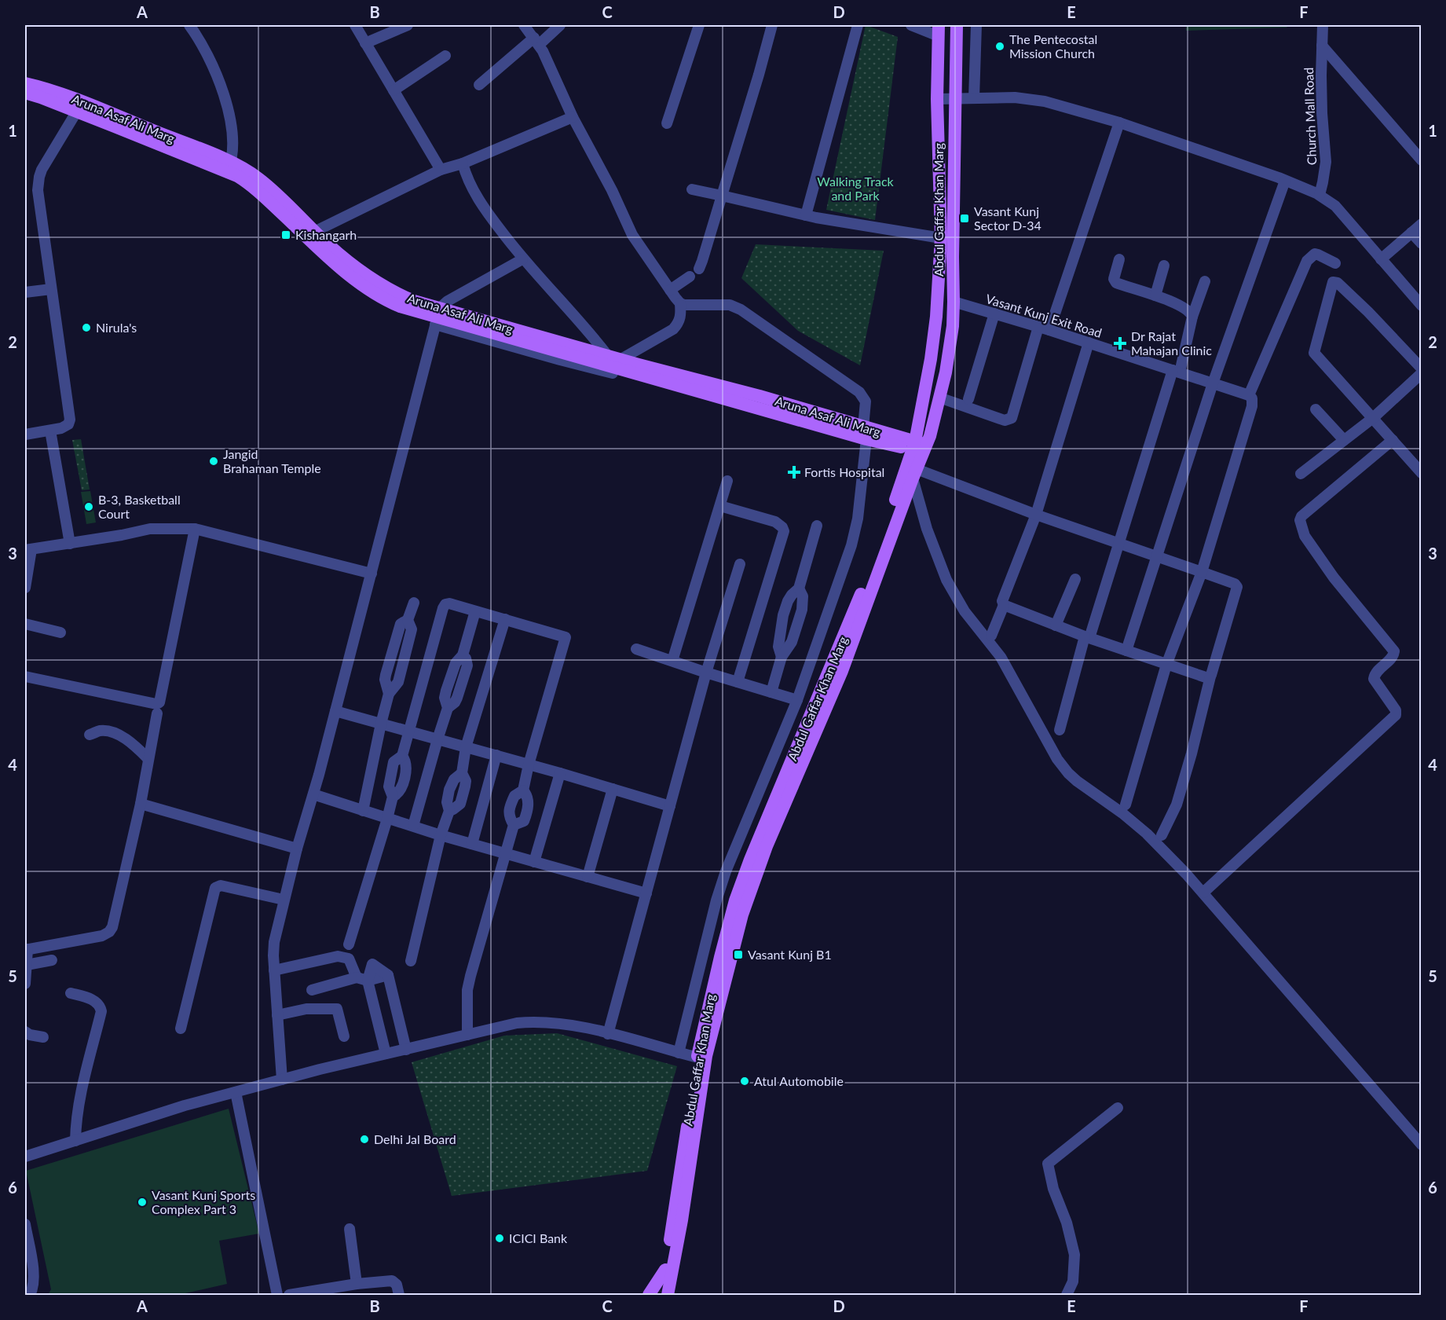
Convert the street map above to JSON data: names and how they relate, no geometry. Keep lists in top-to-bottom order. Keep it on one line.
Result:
{"streets":{"main road":["Aruna Asaf Ali Marg","Abdul Gaffar Khan Marg"],"street":["Church Mall Road","Vasant Kunj Exit Road"]},"crossings":[["Aruna Asaf Ali Marg","Abdul Gaffar Khan Marg"],["Abdul Gaffar Khan Marg","Vasant Kunj Exit Road"]],"parks":["Walking Track and Park"],"places":{"other":["The Pentecostal Mission Church","Nirula's","Jangid Brahaman Temple","B-3, Basketball Court","Atul Automobile","Delhi Jal Board","Vasant Kunj Sports Complex Part 3","ICICI Bank"],"transit":["Vasant Kunj Sector D-34","Kishangarh","Vasant Kunj B1"],"health":["Dr Rajat Mahajan Clinic","Fortis Hospital"]},"grid":{"columns":["A","B","C","D","E","F"],"rows":["1","2","3","4","5","6"]}}
